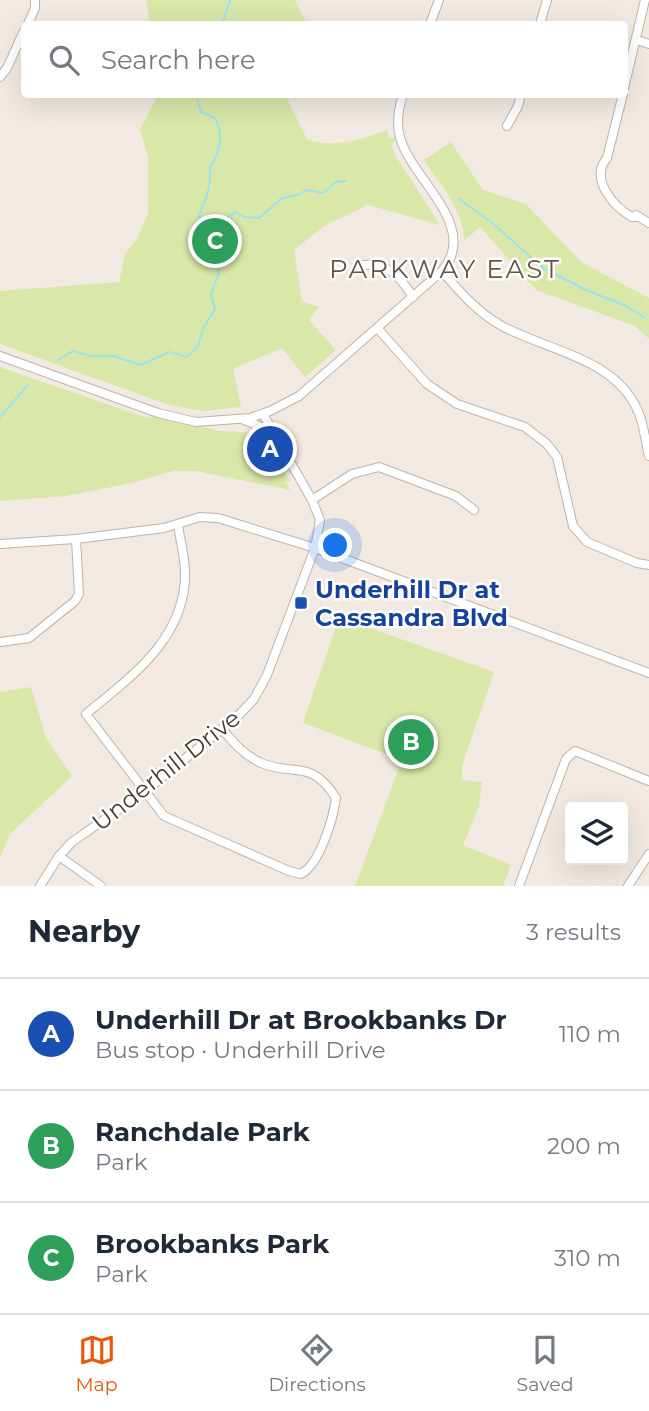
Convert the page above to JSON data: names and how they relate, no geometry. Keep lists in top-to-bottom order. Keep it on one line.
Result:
{"streets":{"street":["Underhill Drive"]},"districts":["PARKWAY EAST"],"places":{"transit":["Underhill Dr at Cassandra Blvd"]},"page":{"search":"Search here","pins":["C","A","B"],"heading":["Nearby","3 results"],"list":[{"mark":"A","name":"Underhill Dr at Brookbanks Dr","note":"Bus stop · Underhill Drive","value":"110 m"},{"mark":"B","name":"Ranchdale Park","note":"Park","value":"200 m"},{"mark":"C","name":"Brookbanks Park","note":"Park","value":"310 m"}],"nav":["Map","Directions","Saved"]}}
